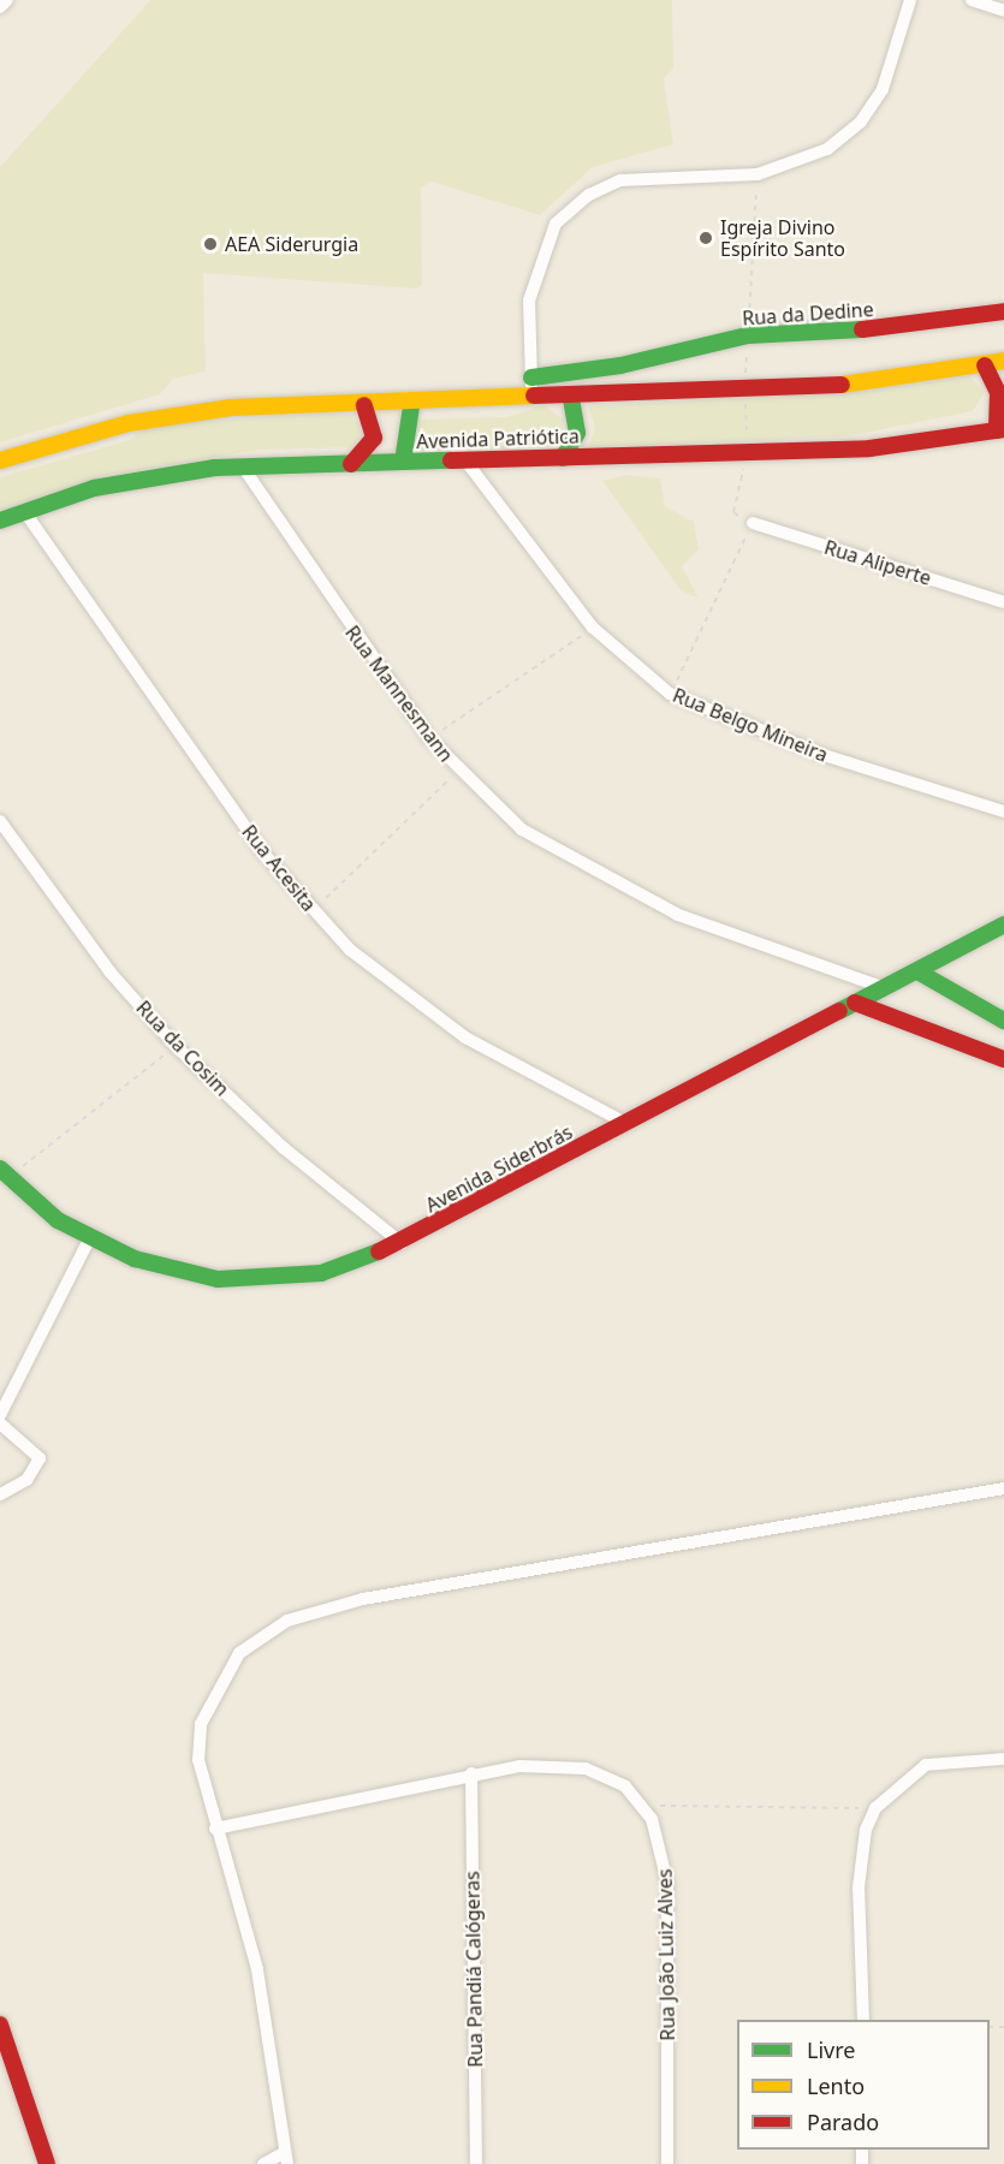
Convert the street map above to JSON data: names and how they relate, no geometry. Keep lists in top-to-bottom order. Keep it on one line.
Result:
{"streets":{"main road":["Rua da Dedine","Avenida Patriótica","Avenida Siderbrás"],"street":["Rua Aliperte","Rua Mannesmann","Rua Belgo Mineira","Rua Acesita","Rua da Cosim","Rua João Luiz Alves","Rua Pandiá Calógeras"]},"crossings":[["Avenida Patriótica","Rua Mannesmann"],["Avenida Patriótica","Rua Belgo Mineira"],["Avenida Patriótica","Rua Acesita"],["Rua Mannesmann","Avenida Siderbrás"],["Rua Acesita","Avenida Siderbrás"],["Rua da Cosim","Avenida Siderbrás"]],"places":["Igreja Divino Espírito Santo","AEA Siderurgia"],"legend":["Livre","Lento","Parado"]}
